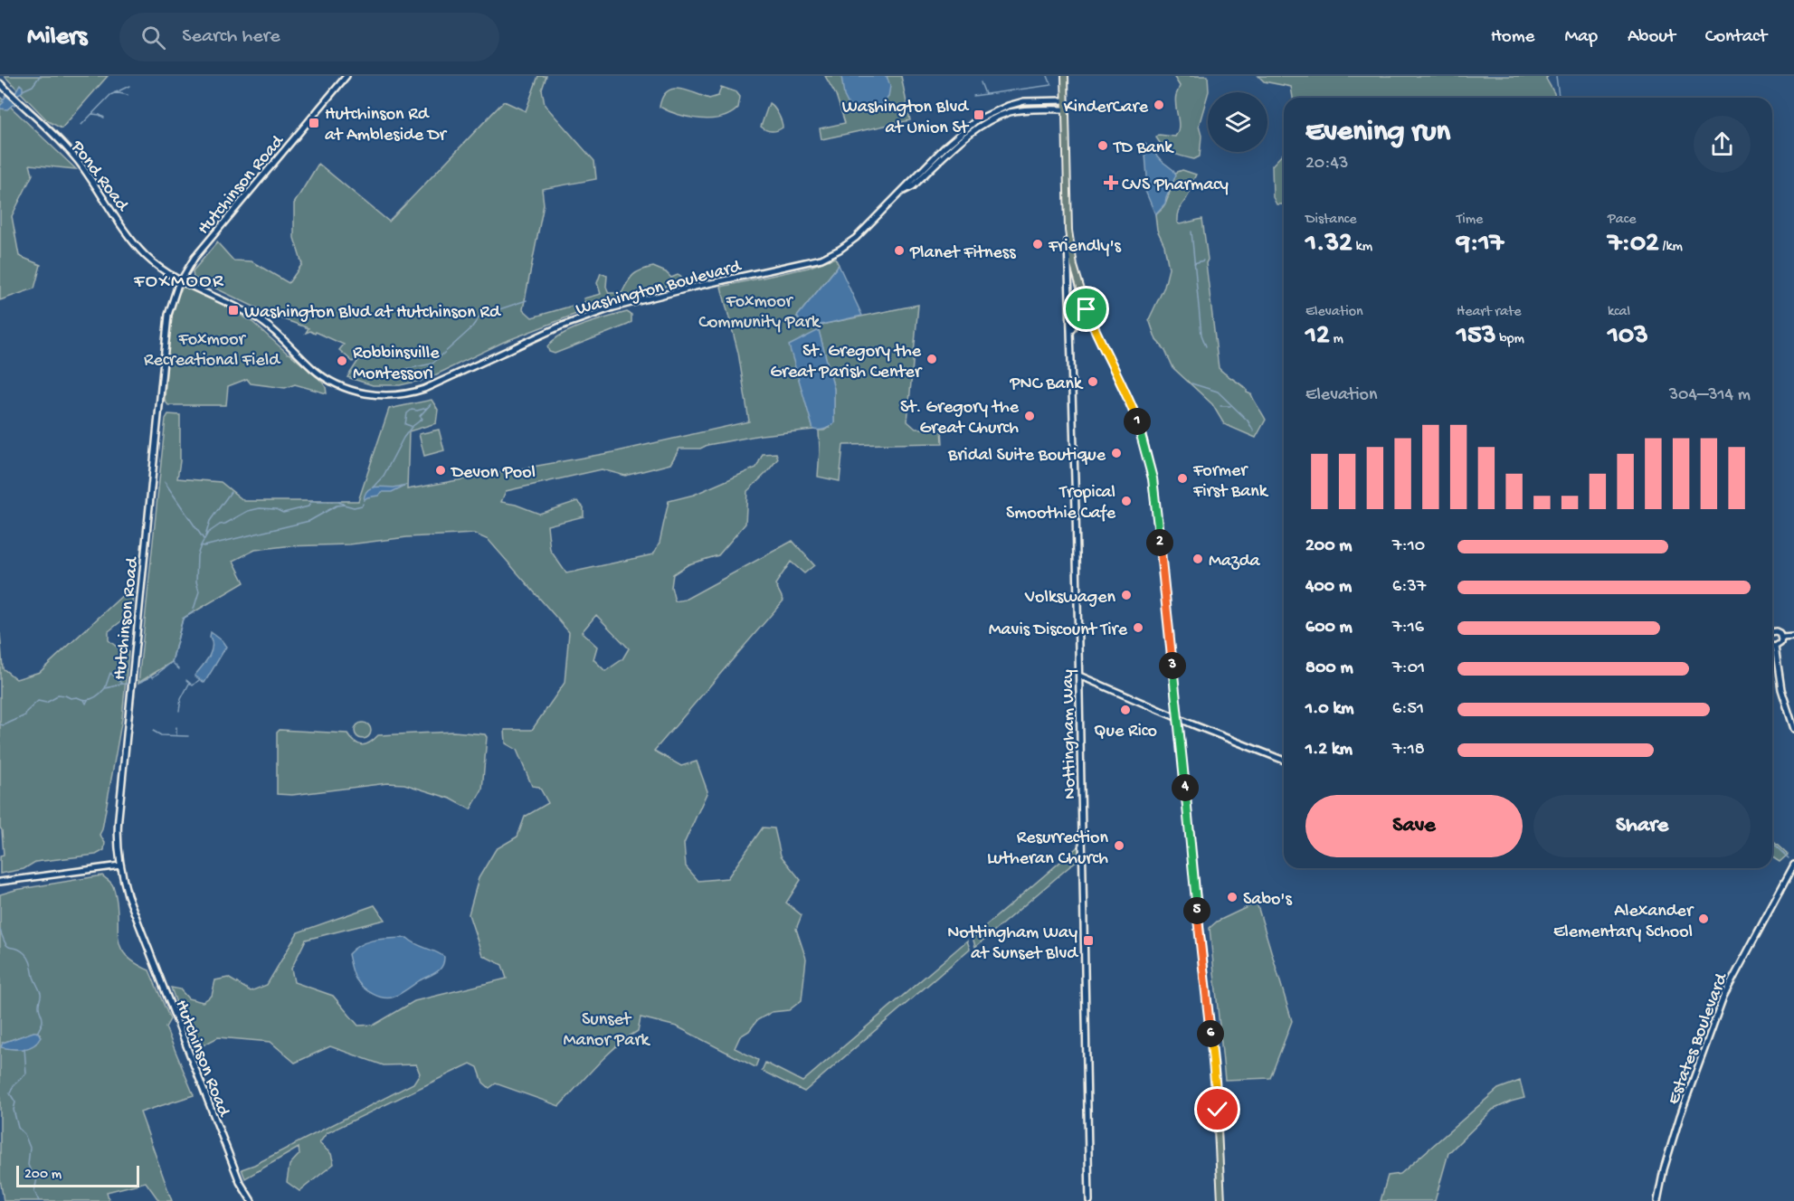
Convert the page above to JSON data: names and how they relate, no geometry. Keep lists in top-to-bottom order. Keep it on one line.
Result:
{"streets":{"street":["Pond Road","Hutchinson Road","Washington Boulevard","Nottingham Way","Estates Boulevard"]},"crossings":[["Pond Road","Hutchinson Road"],["Pond Road","Washington Boulevard"],["Hutchinson Road","Washington Boulevard"]],"districts":["FOXMOOR"],"parks":["Foxmoor Community Park","Foxmoor Recreational Field","Sunset Manor Park"],"places":{"other":["KinderCare","TD Bank","Friendly's","Planet Fitness","St. Gregory the Great Parish Center","Robbinsville Montessori","PNC Bank","St. Gregory the Great Church","Bridal Suite Boutique","Devon Pool","Former First Bank","Tropical Smoothie Cafe","Mazda","Volkswagen","Mavis Discount Tire","Que Rico","Resurrection Lutheran Church","Sabo's","Alexander Elementary School"],"transit":["Washington Blvd at Union St","Hutchinson Rd at Ambleside Dr","Washington Blvd at Hutchinson Rd","Nottingham Way at Sunset Blvd"],"health":["CVS Pharmacy"]},"scale_bar":"200 m","page":{"header":"Milers","search":"Search here","nav":["Home","Map","About","Contact"],"heading":["Evening run","20:43"],"stats":[["Distance","1.32 km"],["Time","9:17"],["Pace","7:02 /km"],["Elevation","12 m"],["Heart rate","153 bpm"],["kcal","103"]],"chart":["Elevation","304–314 m"],"pins":["1","2","3","4","5","6"],"list":[{"name":"200 m","note":"7:10"},{"name":"400 m","note":"6:37"},{"name":"600 m","note":"7:16"},{"name":"800 m","note":"7:01"},{"name":"1.0 km","note":"6:51"},{"name":"1.2 km","note":"7:18"}],"buttons":["Save","Share"],"scale":"200 m"}}
